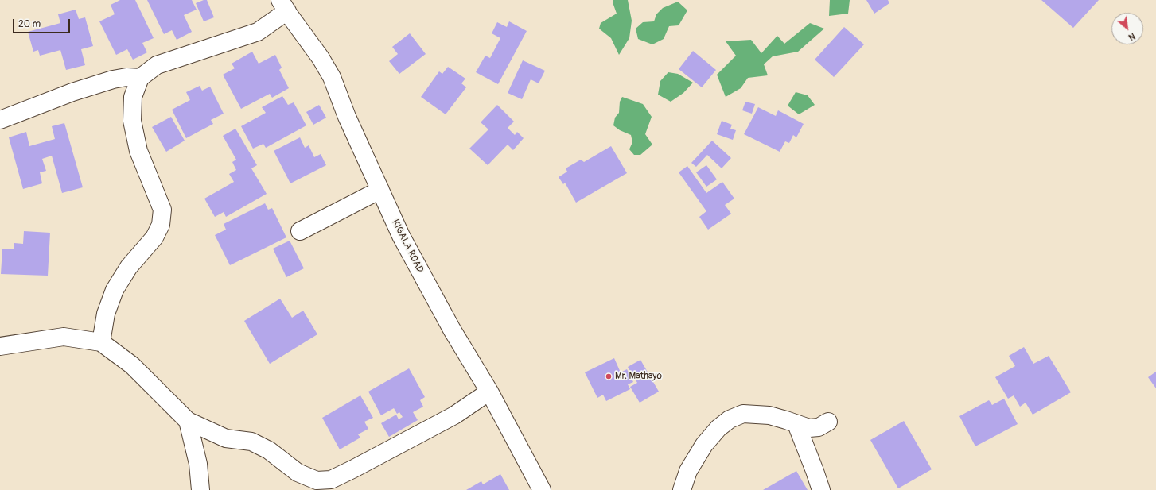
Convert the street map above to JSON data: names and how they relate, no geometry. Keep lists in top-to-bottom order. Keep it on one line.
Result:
{"streets":{"street":["KIGALA ROAD"]},"places":["Mr. Mathayo"],"scale_bar":"20 m","north":"bottom right"}
